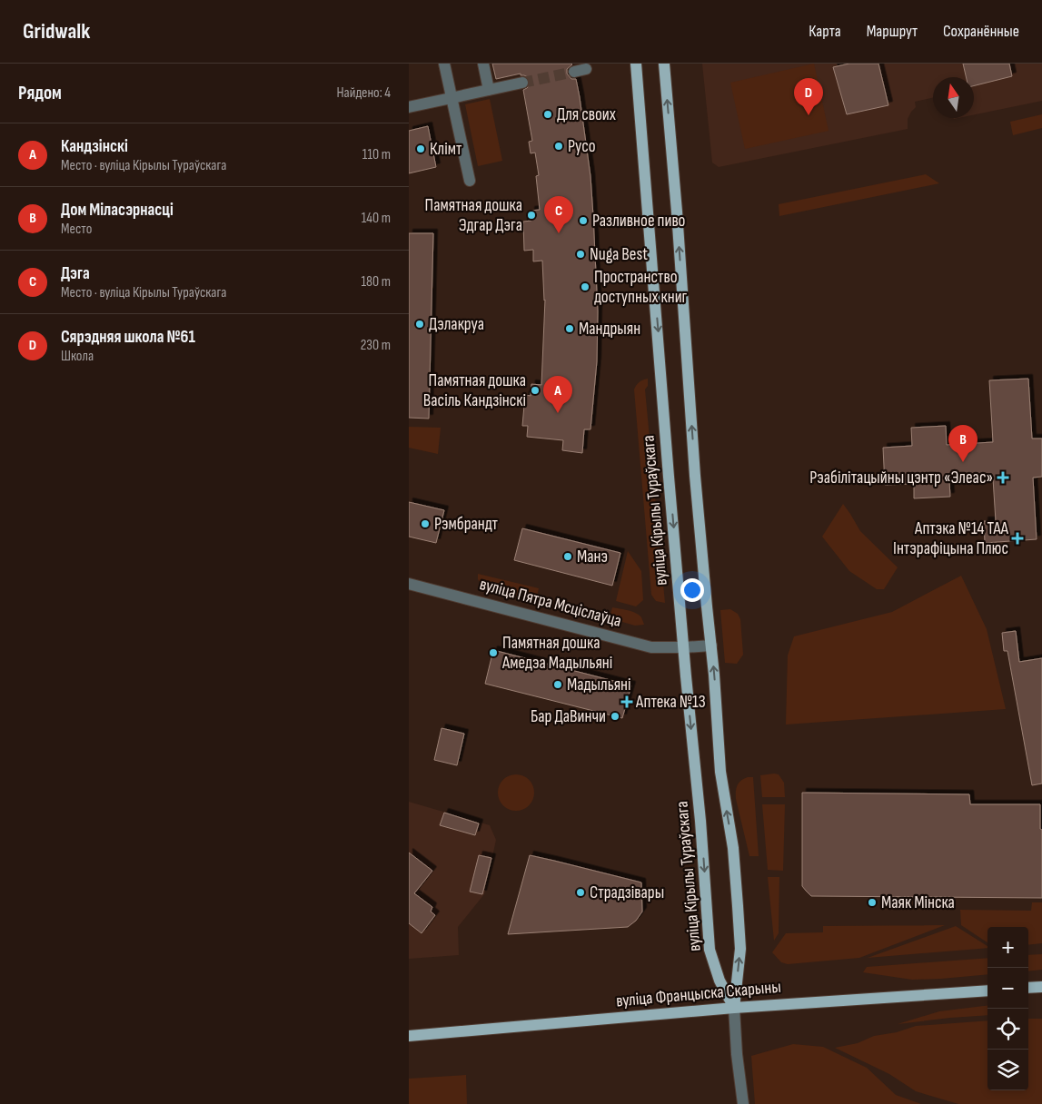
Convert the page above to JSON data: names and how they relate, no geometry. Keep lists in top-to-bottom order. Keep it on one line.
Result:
{"streets":{"main road":["вуліца Кірылы Тураўскага","вуліца Францыска Скарыны"],"street":["вуліца Пятра Мсціслаўца"]},"crossings":[["вуліца Кірылы Тураўскага","вуліца Пятра Мсціслаўца"],["вуліца Кірылы Тураўскага","вуліца Францыска Скарыны"]],"places":{"other":["Для своих","Русо","Клімт","Памятная дошка Эдгар Дэга","Разливное пиво","Nuga Best","Пространство доступных книг","Дэлакруа","Мандрыян","Памятная дошка Васіль Кандзінскі","Рэмбрандт","Манэ","Памятная дошка Амедэа Мадыльяні","Мадыльяні","Бар ДаВинчи","Страдзівары","Маяк Мінска"],"health":["Рэабілітацыйны цэнтр «Элеас»","Аптэка №14 ТАА Інтэрафіцына Плюс","Аптека №13"]},"north":"top","page":{"header":"Gridwalk","nav":["Карта","Маршрут","Сохранённые"],"heading":["Рядом","Найдено: 4"],"pins":["D","C","A","B"],"list":[{"mark":"A","name":"Кандзінскі","note":"Место · вуліца Кірылы Тураўскага","value":"110 m"},{"mark":"B","name":"Дом Міласэрнасці","note":"Место","value":"140 m"},{"mark":"C","name":"Дэга","note":"Место · вуліца Кірылы Тураўскага","value":"180 m"},{"mark":"D","name":"Сярэдняя школа №61","note":"Школа","value":"230 m"}],"map_buttons":["+","−"]}}
